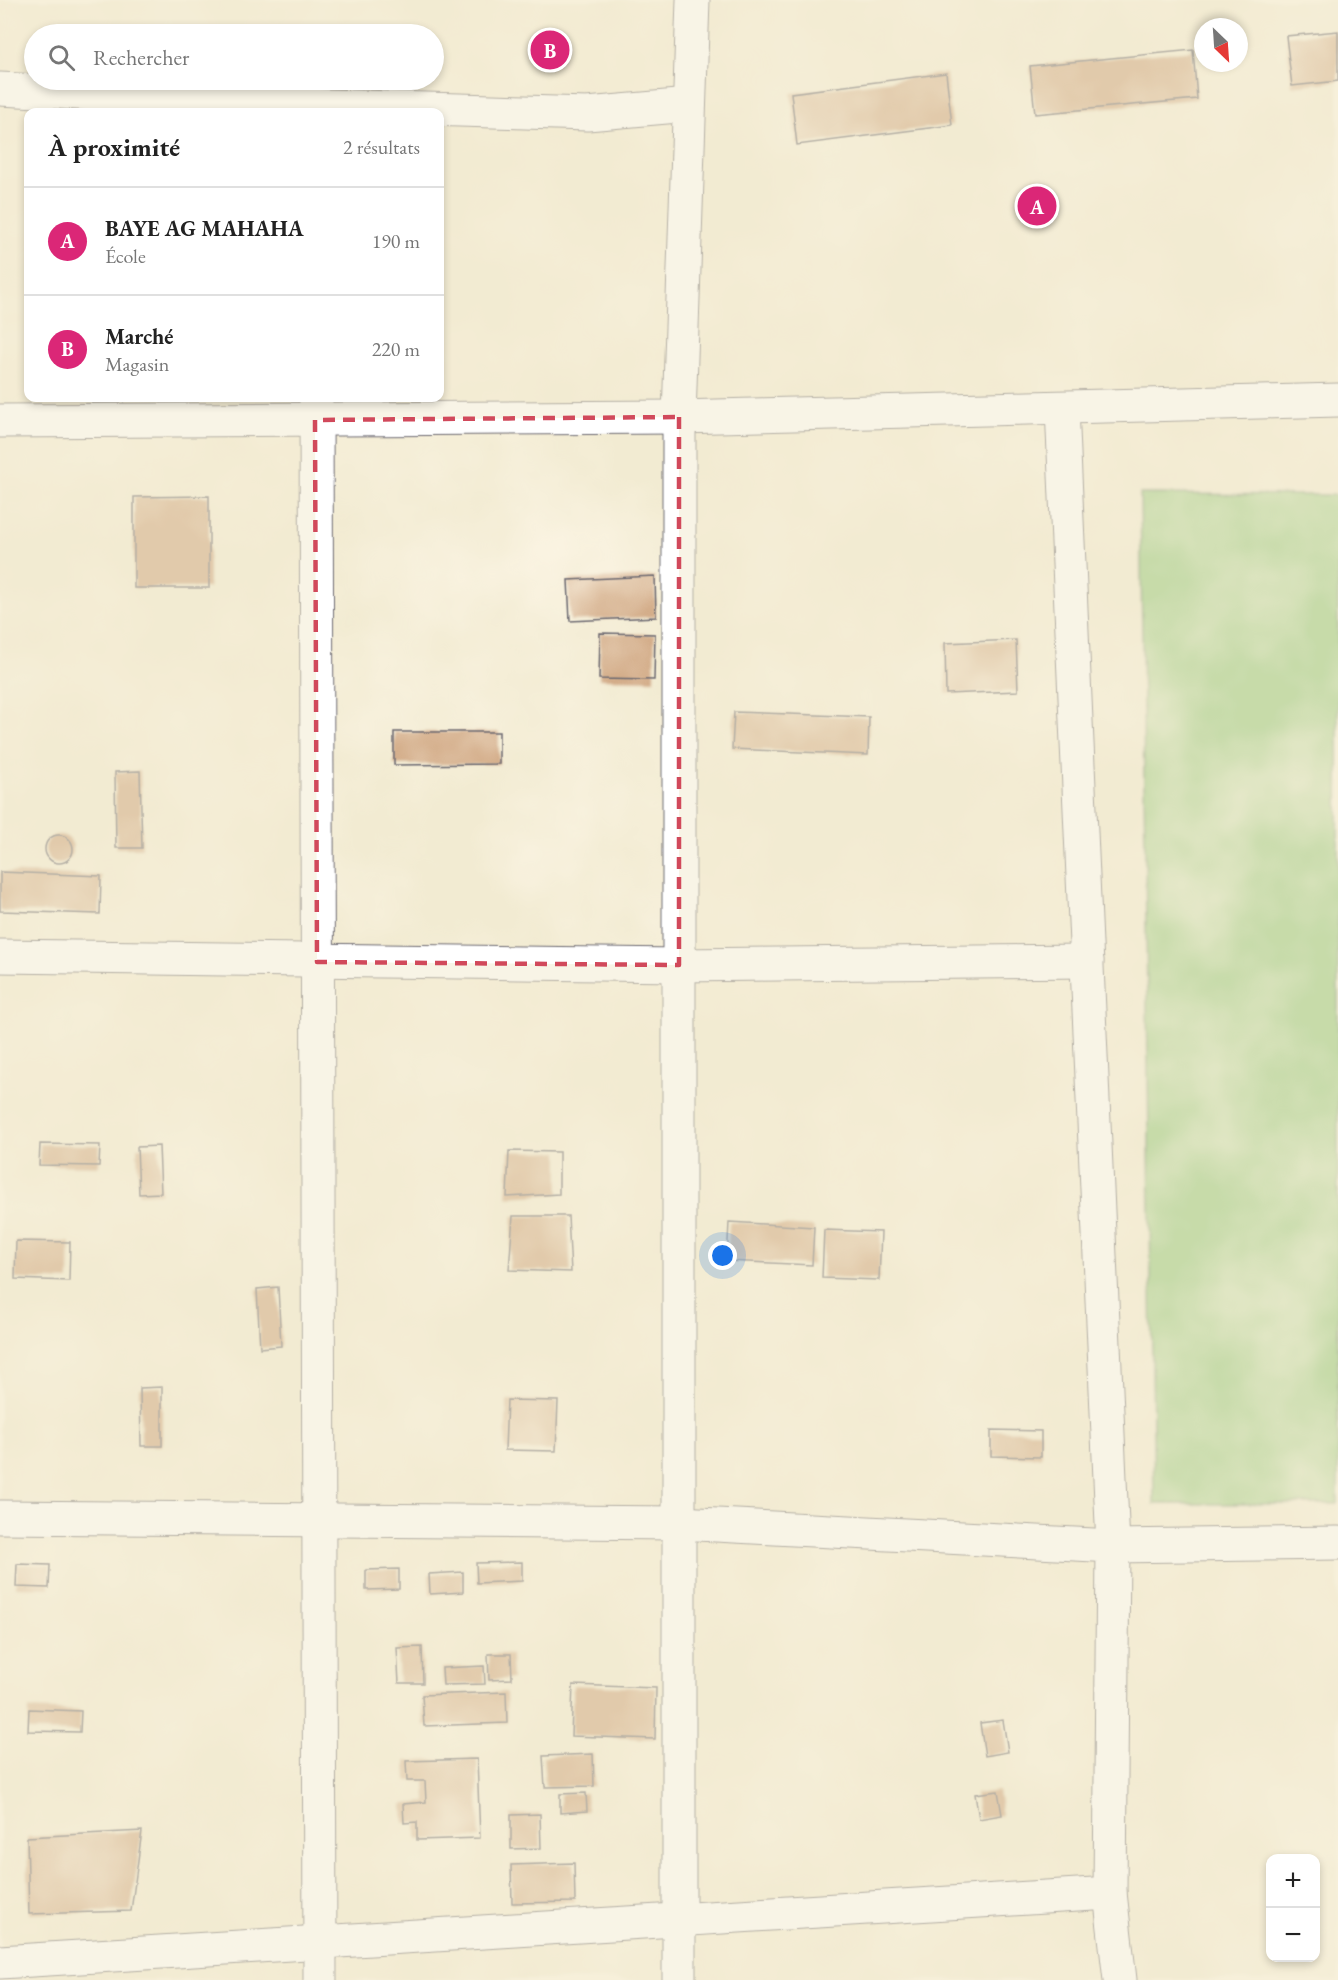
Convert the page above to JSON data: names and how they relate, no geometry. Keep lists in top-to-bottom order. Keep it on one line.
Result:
{"north":"bottom right","page":{"search":"Rechercher","pins":["B","A"],"heading":["À proximité","2 résultats"],"list":[{"mark":"A","name":"BAYE AG MAHAHA","note":"École","value":"190 m"},{"mark":"B","name":"Marché","note":"Magasin","value":"220 m"}],"map_buttons":["+","−"]}}
